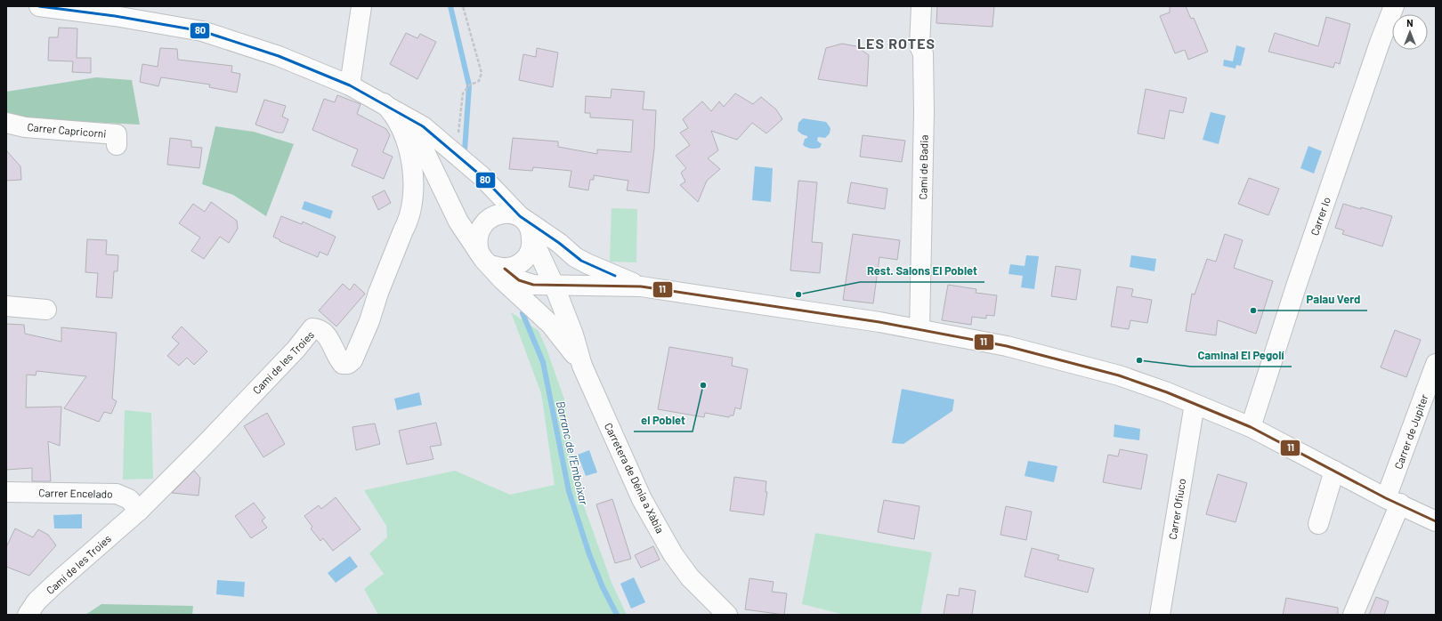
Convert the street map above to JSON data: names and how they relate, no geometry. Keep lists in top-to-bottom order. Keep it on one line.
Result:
{"streets":{"street":["Carrer Capricorni","Camí de Badia","Carrer Io","Camí de les Troies","Carrer de Jupiter","Carretera de Dénia a Xàbia","Carrer Encelado","Carrer Ofiuco"]},"crossings":[["Camí de les Troies","Carrer Encelado"]],"districts":["LES ROTES"],"water":["Barranc de l'Emboixar"],"places":["Rest. Salons El Poblet","Palau Verd","Caminal El Pegolí","el Poblet"],"lines":["transit line 80","transit line 11"],"north":"top"}
